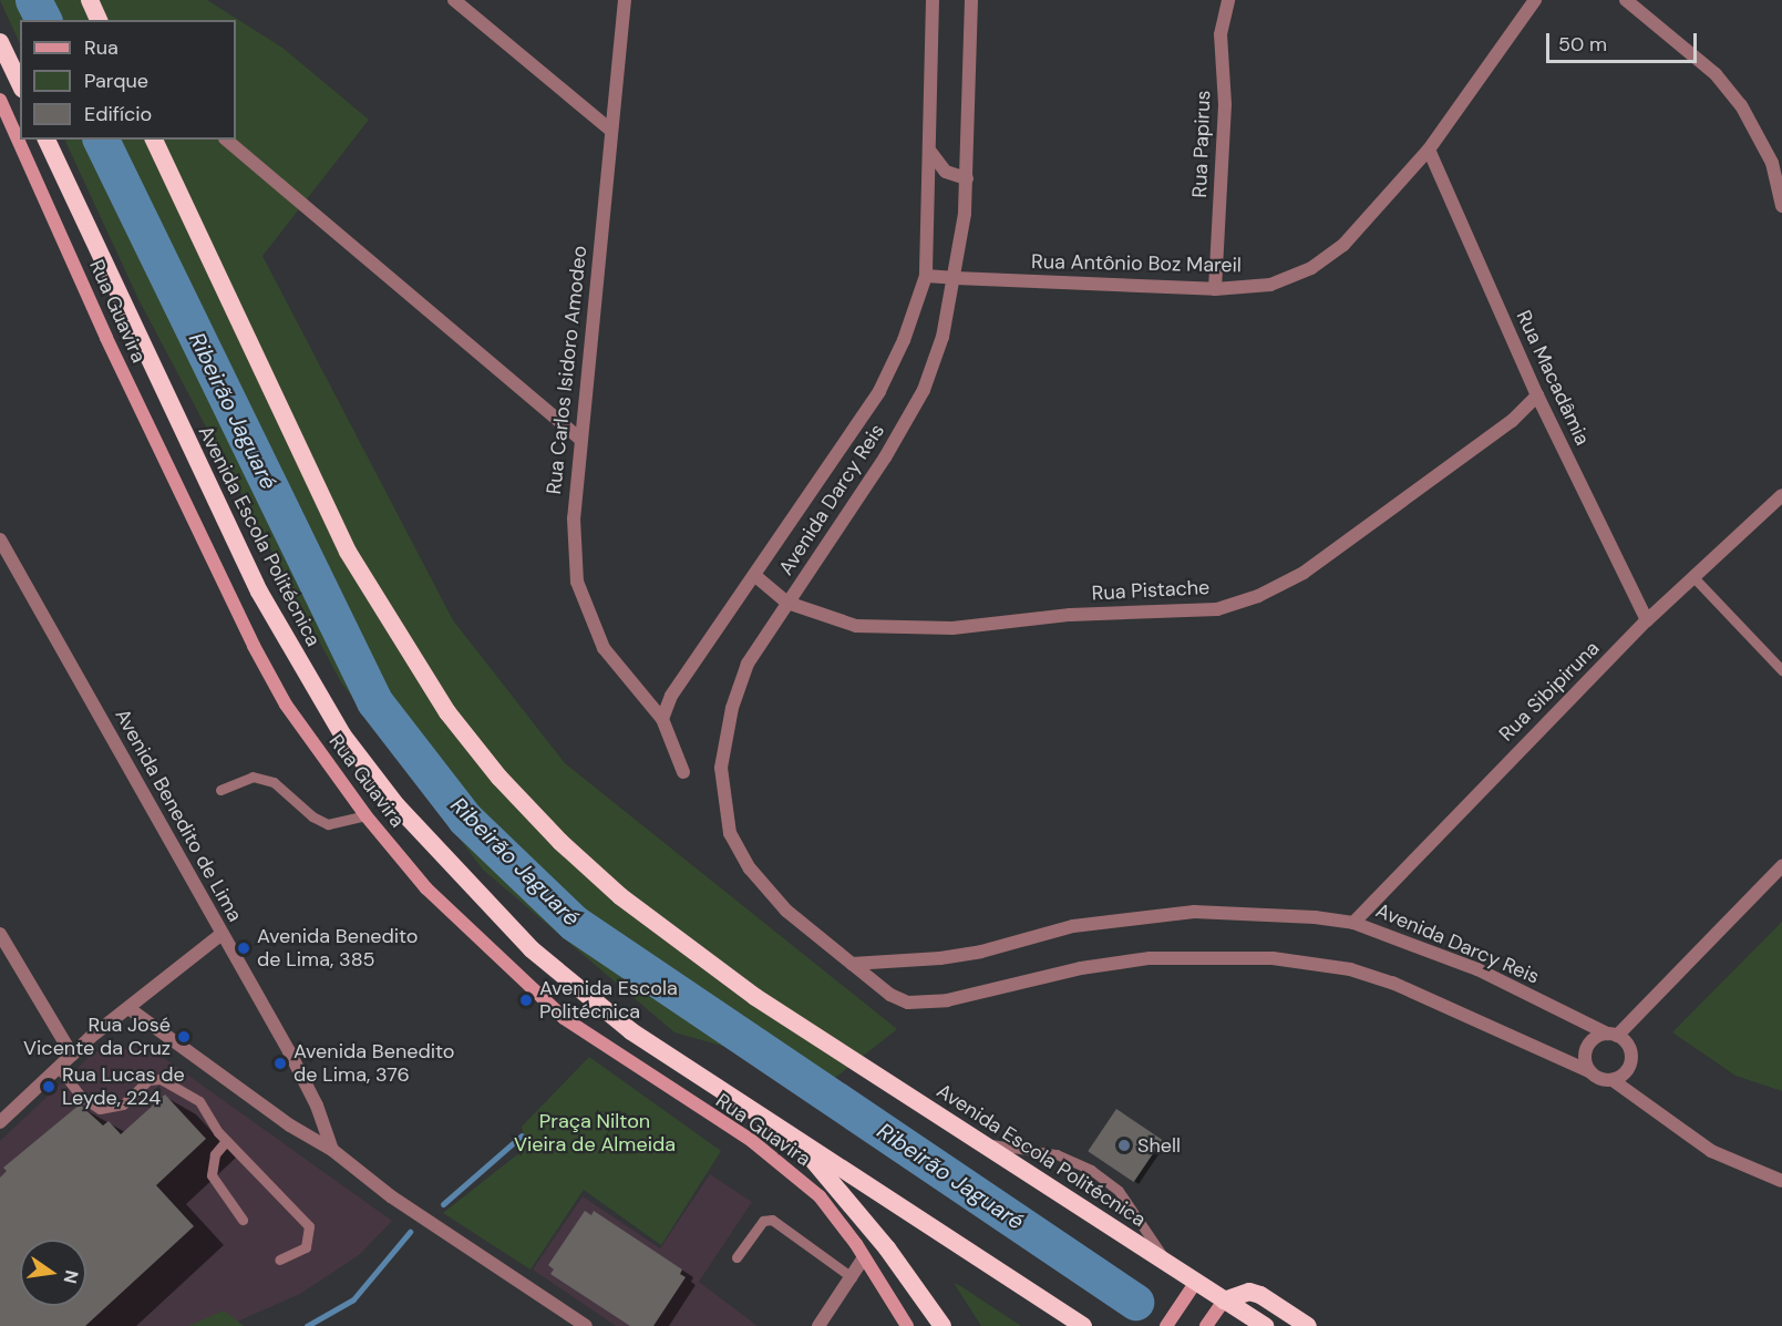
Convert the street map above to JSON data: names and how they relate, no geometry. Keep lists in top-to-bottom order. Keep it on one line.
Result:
{"streets":{"highway":["Avenida Escola Politécnica"],"main road":["Rua Guavira"],"street":["Rua Papirus","Rua Antônio Boz Mareil","Rua Carlos Isidoro Amodeo","Rua Macadâmia","Avenida Darcy Reis","Rua Pistache","Rua Sibipiruna","Avenida Benedito de Lima"]},"crossings":[["Rua Papirus","Rua Antônio Boz Mareil"],["Rua Antônio Boz Mareil","Rua Macadâmia"],["Rua Antônio Boz Mareil","Avenida Darcy Reis"],["Rua Carlos Isidoro Amodeo","Avenida Darcy Reis"],["Rua Macadâmia","Rua Pistache"],["Rua Macadâmia","Rua Sibipiruna"],["Avenida Darcy Reis","Rua Pistache"],["Avenida Darcy Reis","Rua Sibipiruna"]],"water":["Ribeirão Jaguaré"],"parks":["Praça Nilton Vieira de Almeida"],"places":["Avenida Benedito de Lima, 385","Avenida Escola Politécnica","Rua José Vicente da Cruz","Avenida Benedito de Lima, 376","Rua Lucas de Leyde, 224","Shell"],"legend":["Rua","Parque","Edifício"],"scale_bar":"50 m","north":"right"}
